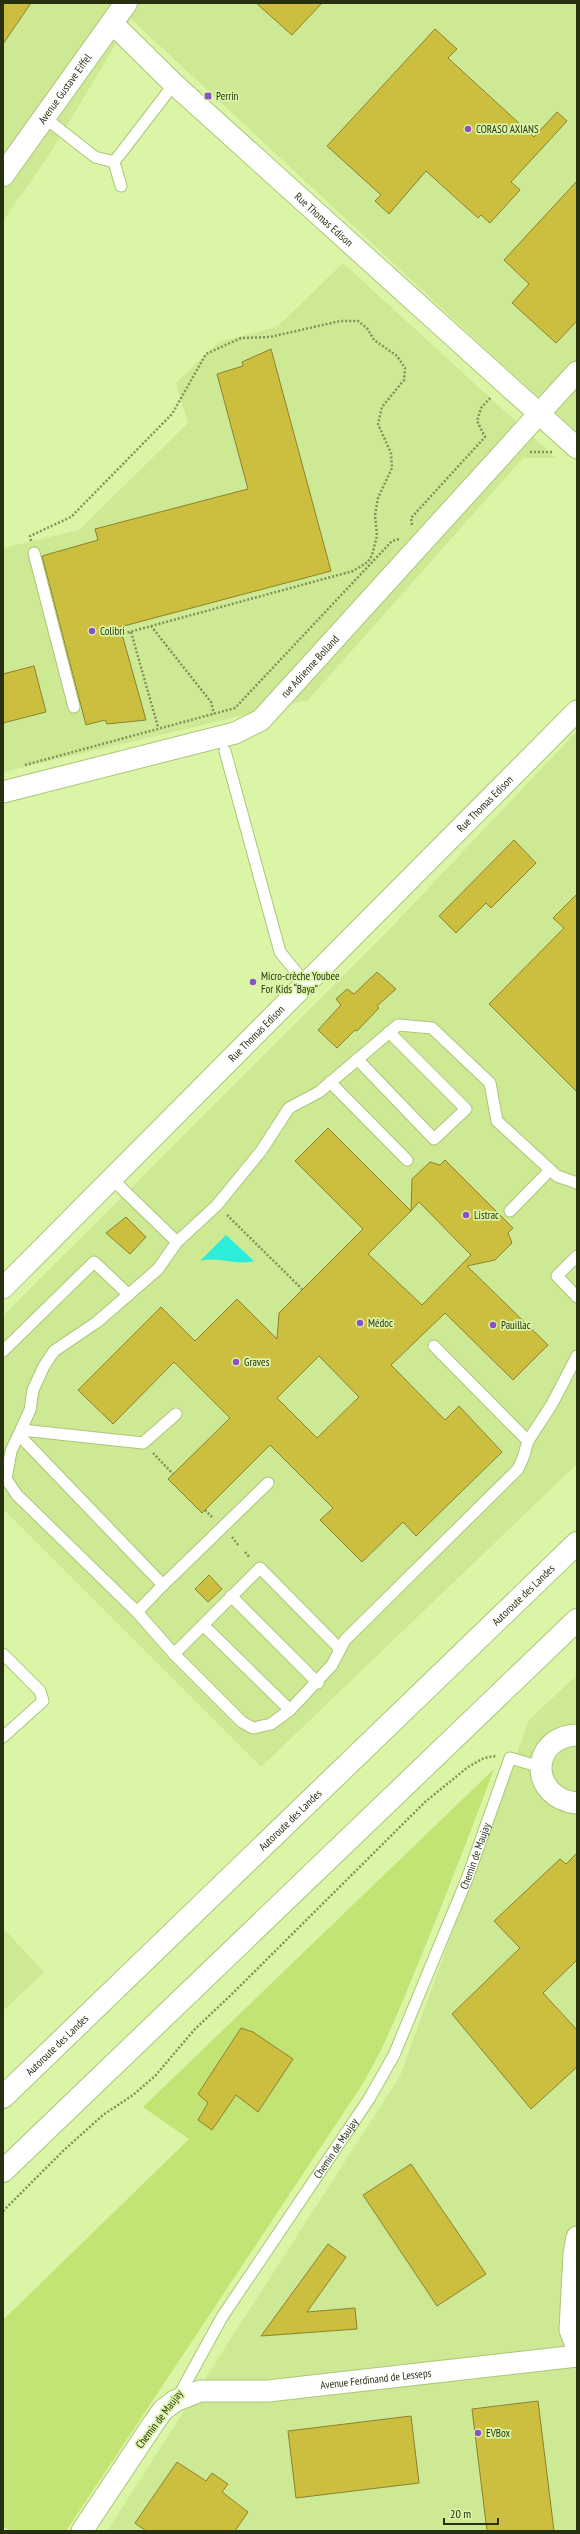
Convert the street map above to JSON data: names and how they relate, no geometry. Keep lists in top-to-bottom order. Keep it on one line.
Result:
{"streets":{"main road":["Avenue Gustave Eiffel","Autoroute des Landes"],"street":["Rue Thomas Edison","rue Adrienne Bolland","Chemin de Maujay","Avenue Ferdinand de Lesseps"]},"crossings":[["Avenue Gustave Eiffel","Rue Thomas Edison"],["Rue Thomas Edison","rue Adrienne Bolland"],["Chemin de Maujay","Avenue Ferdinand de Lesseps"]],"places":{"transit":["Perrin"],"other":["CORASO AXIANS","Colibri","Micro-crèche Youbee For Kids “Baya”","Listrac","Médoc","Pauillac","Graves","EVBox"]},"scale_bar":"20 m"}
